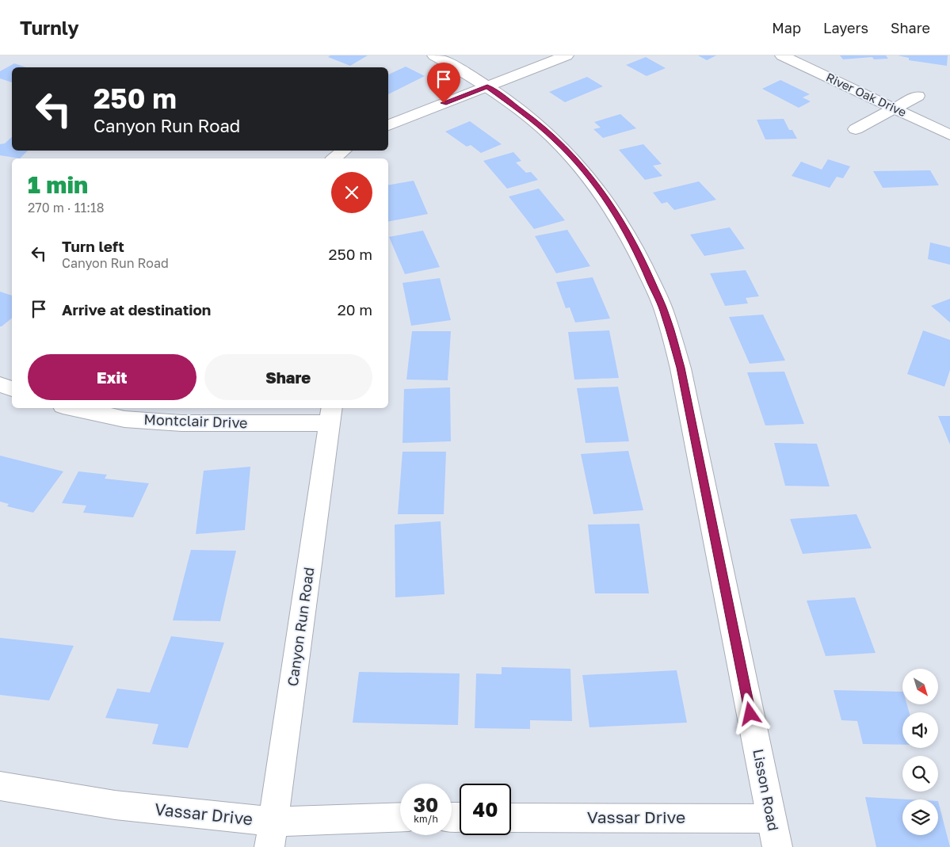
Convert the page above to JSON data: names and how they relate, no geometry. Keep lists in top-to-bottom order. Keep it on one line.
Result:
{"streets":{"street":["River Oak Drive","Montclair Drive","Canyon Run Road","Lisson Road","Vassar Drive"]},"crossings":[["Montclair Drive","Canyon Run Road"],["Canyon Run Road","Vassar Drive"],["Lisson Road","Vassar Drive"]],"north":"bottom right","page":{"header":"Turnly","nav":["Map","Layers","Share"],"turn":["250 m","Canyon Run Road"],"heading":["1 min","270 m · 11:18"],"list":[{"name":"Turn left","note":"Canyon Run Road","value":"250 m"},{"name":"Arrive at destination","value":"20 m"}],"buttons":["Exit","Share"],"speed":"30 km/h","limit":"40"}}
